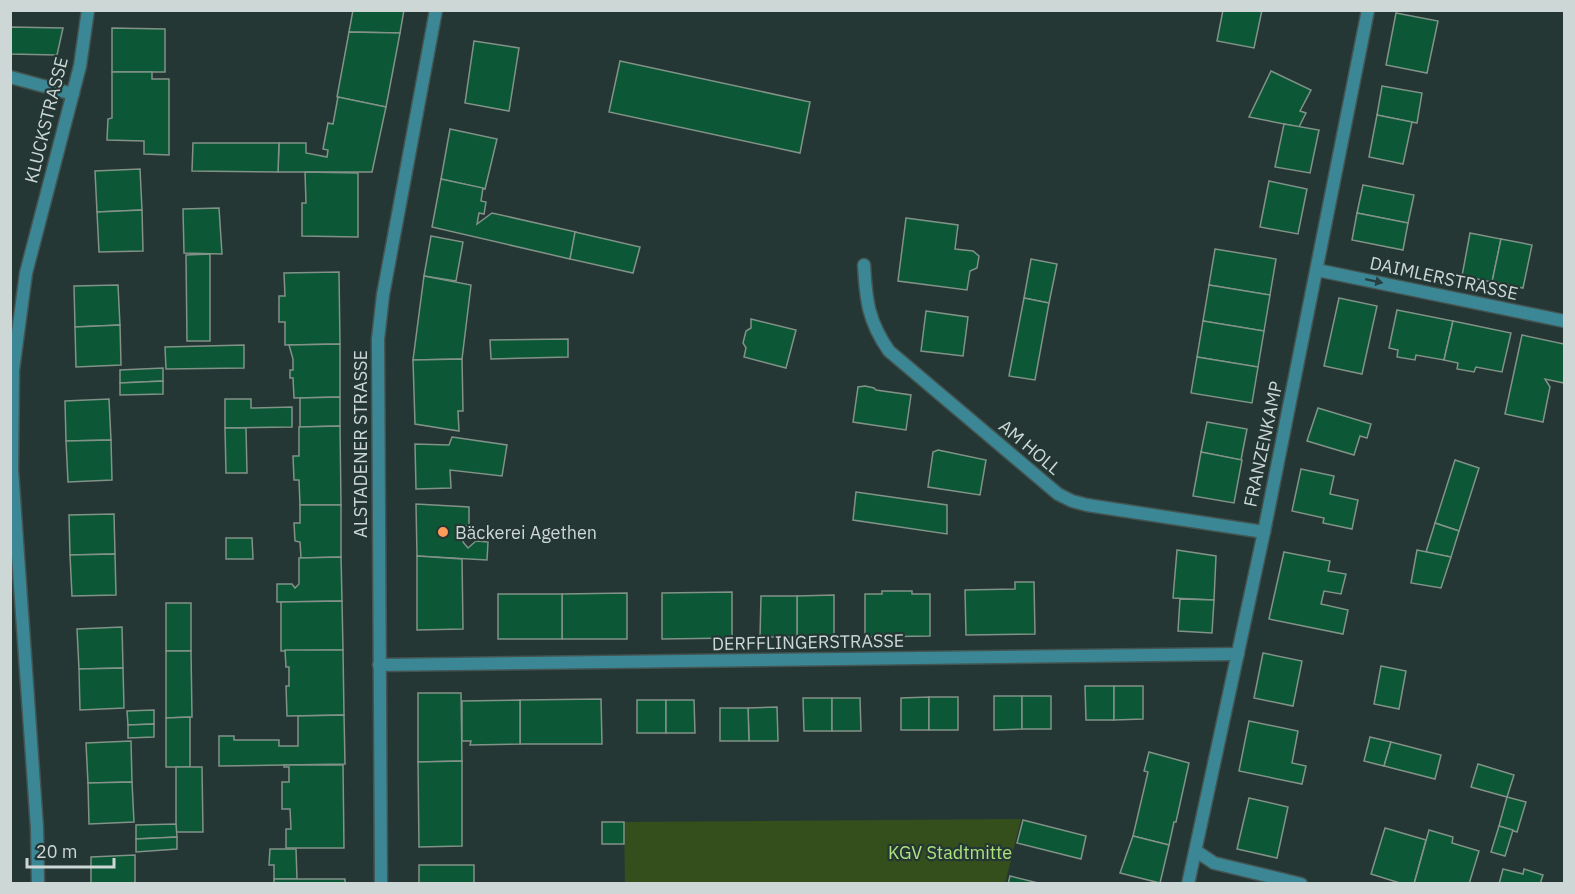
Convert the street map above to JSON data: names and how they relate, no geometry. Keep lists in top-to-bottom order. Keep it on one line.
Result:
{"streets":{"street":["KLUCKSTRASSE","DAIMLERSTRASSE","ALSTADENER STRASSE","FRANZENKAMP","AM HOLL","DERFFLINGERSTRASSE"]},"crossings":[["DAIMLERSTRASSE","FRANZENKAMP"],["ALSTADENER STRASSE","DERFFLINGERSTRASSE"],["FRANZENKAMP","AM HOLL"],["FRANZENKAMP","DERFFLINGERSTRASSE"]],"one_way":["DAIMLERSTRASSE"],"parks":["KGV Stadtmitte"],"places":["Bäckerei Agethen"],"scale_bar":"20 m"}
